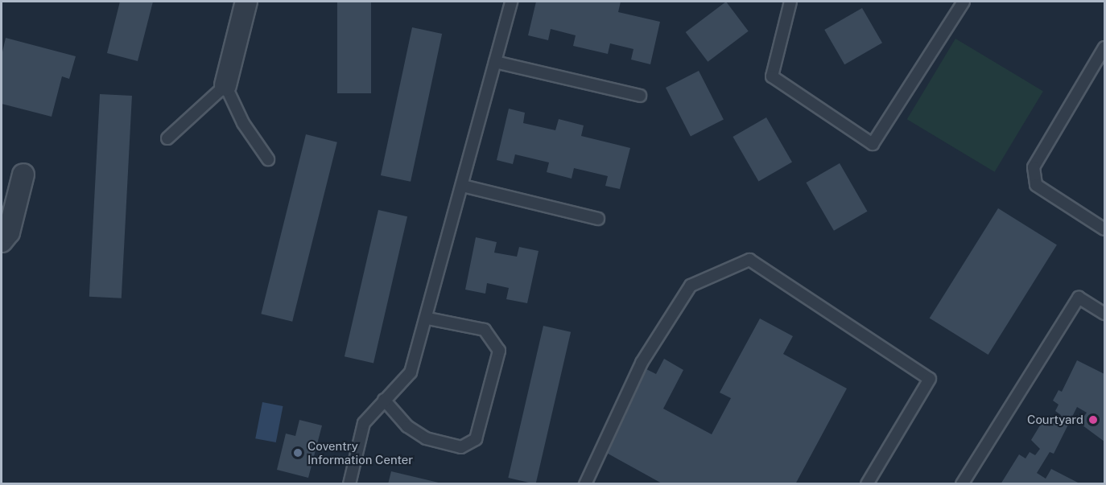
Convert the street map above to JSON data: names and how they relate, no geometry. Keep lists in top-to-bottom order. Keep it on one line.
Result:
{"places":["Courtyard","Coventry Information Center"]}
